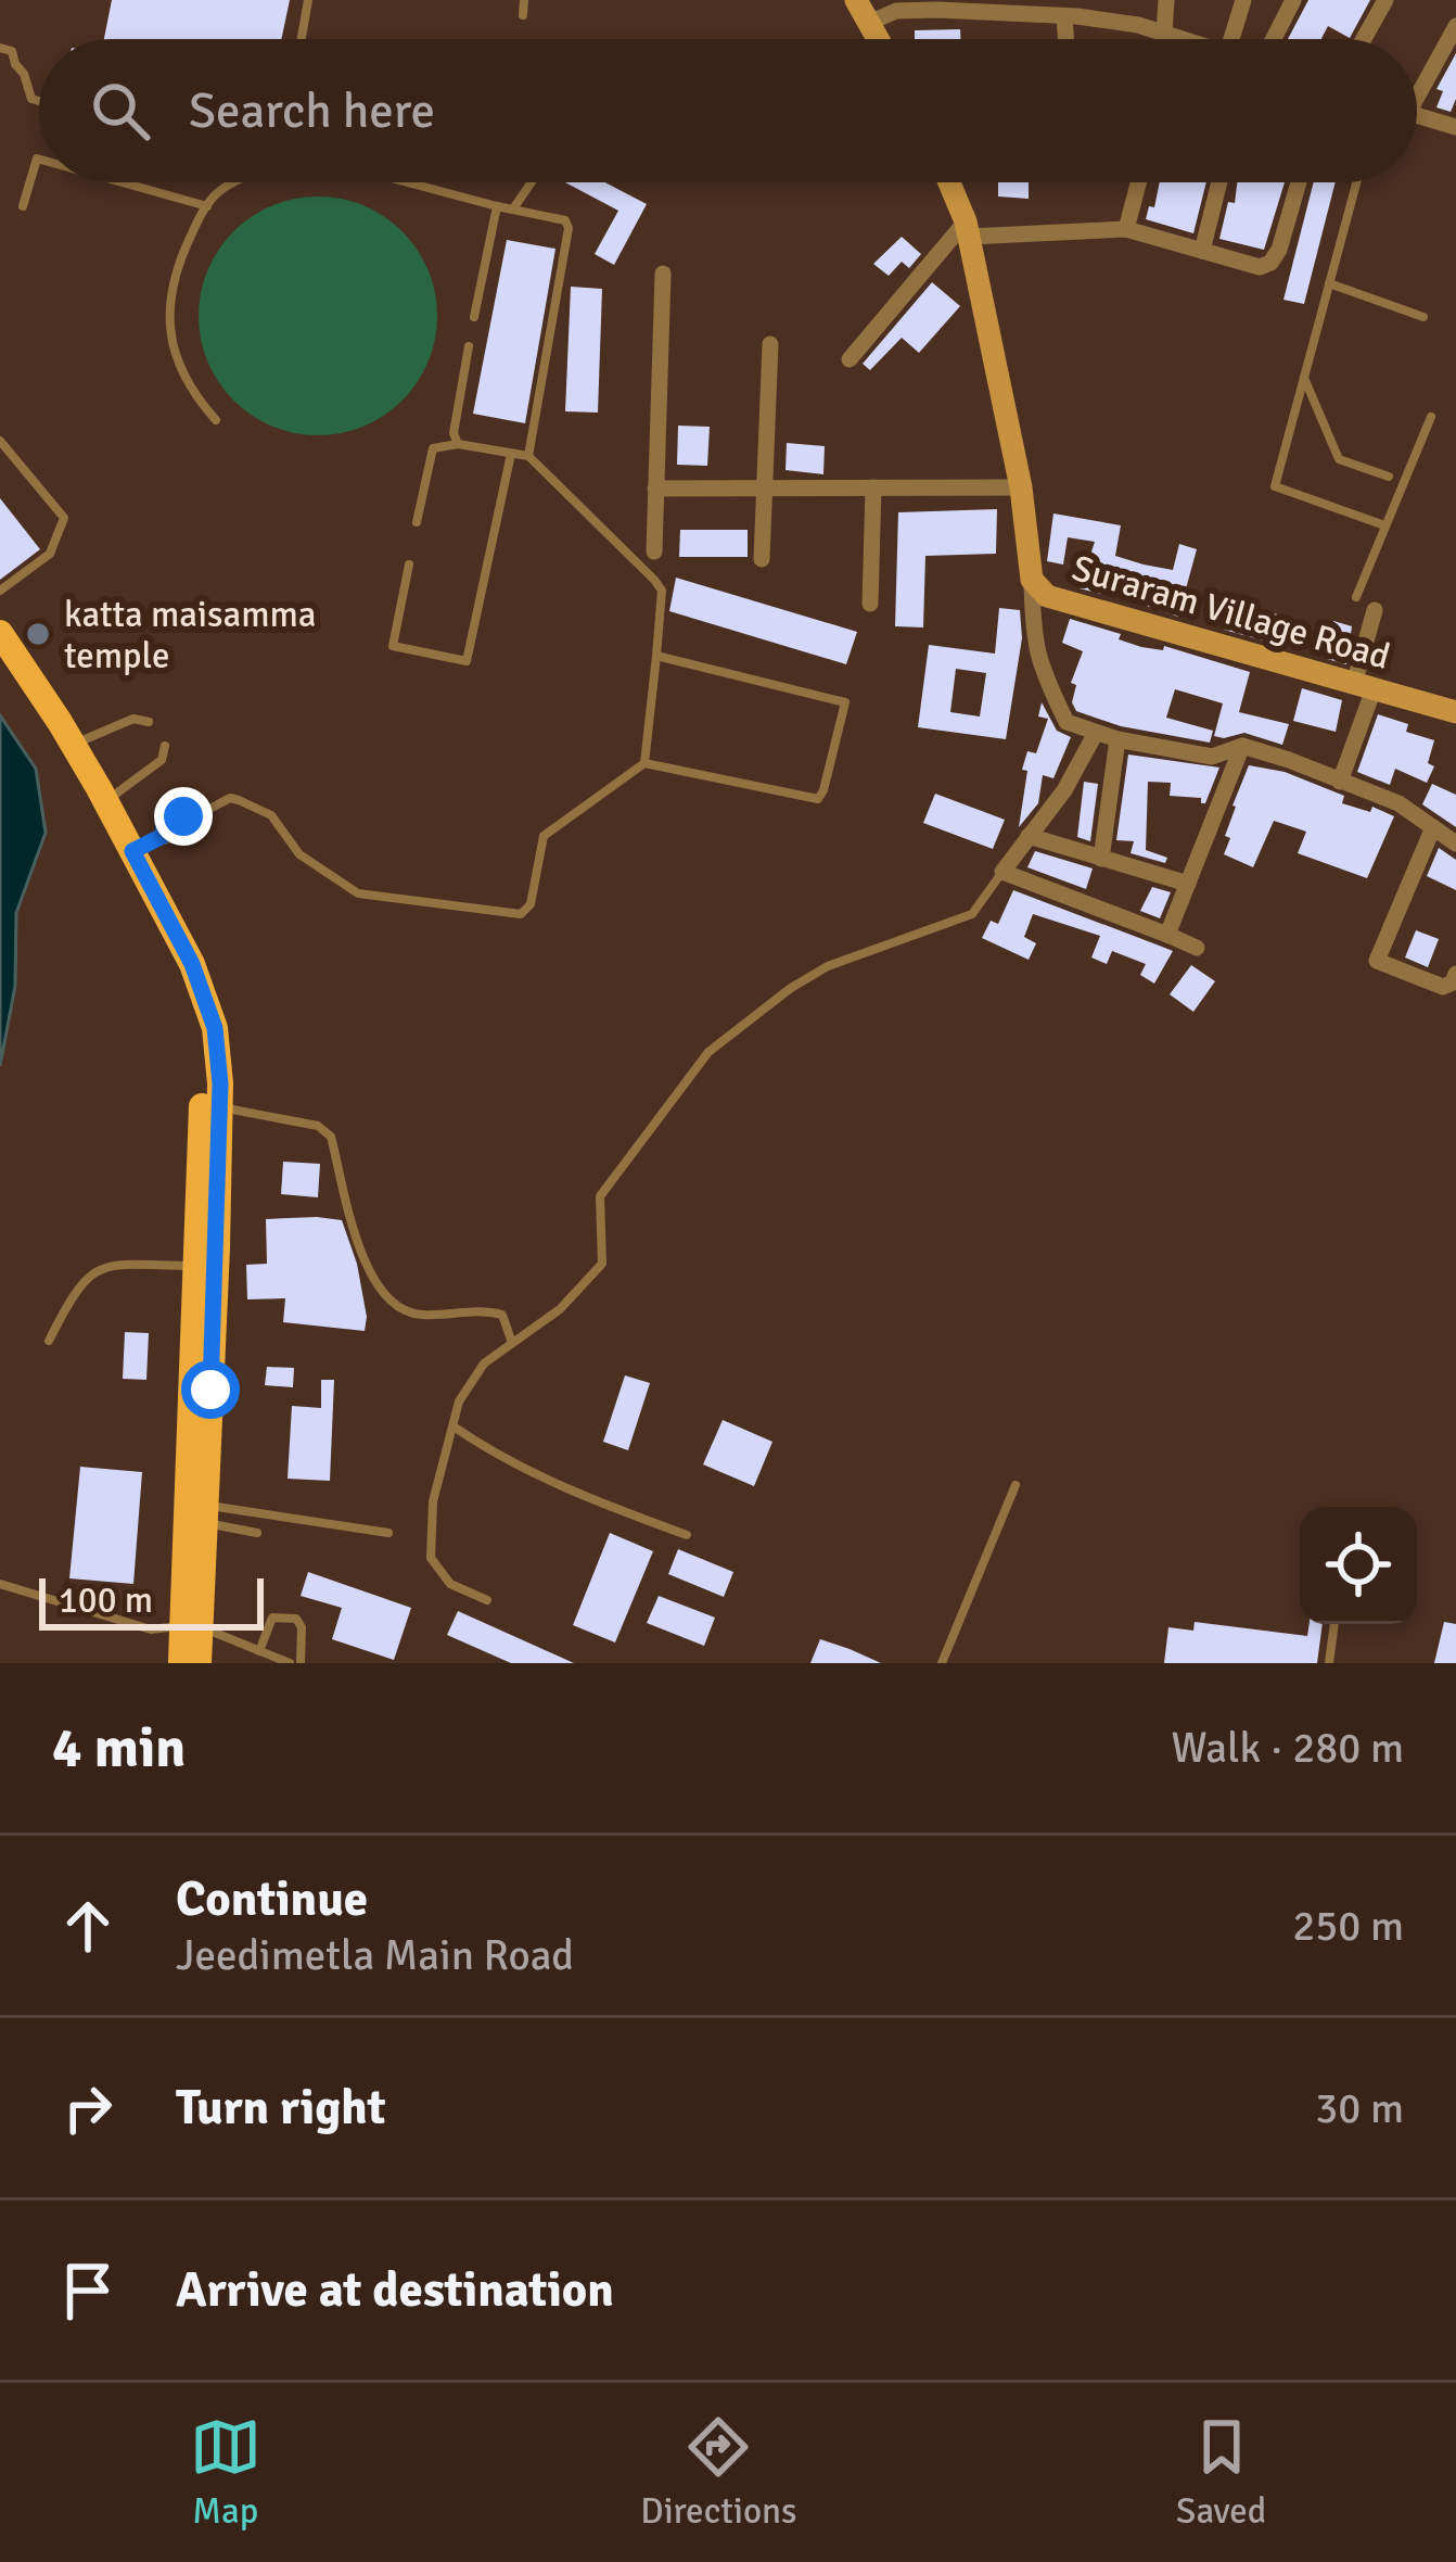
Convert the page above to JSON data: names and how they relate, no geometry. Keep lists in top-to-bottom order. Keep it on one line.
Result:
{"streets":{"main road":["Suraram Village Road"]},"places":["katta maisamma temple"],"scale_bar":"100 m","page":{"search":"Search here","scale":"100 m","heading":["4 min","Walk · 280 m"],"list":[["Continue","Jeedimetla Main Road","250 m"],["Turn right","30 m"],"Arrive at destination"],"nav":["Map","Directions","Saved"]}}
